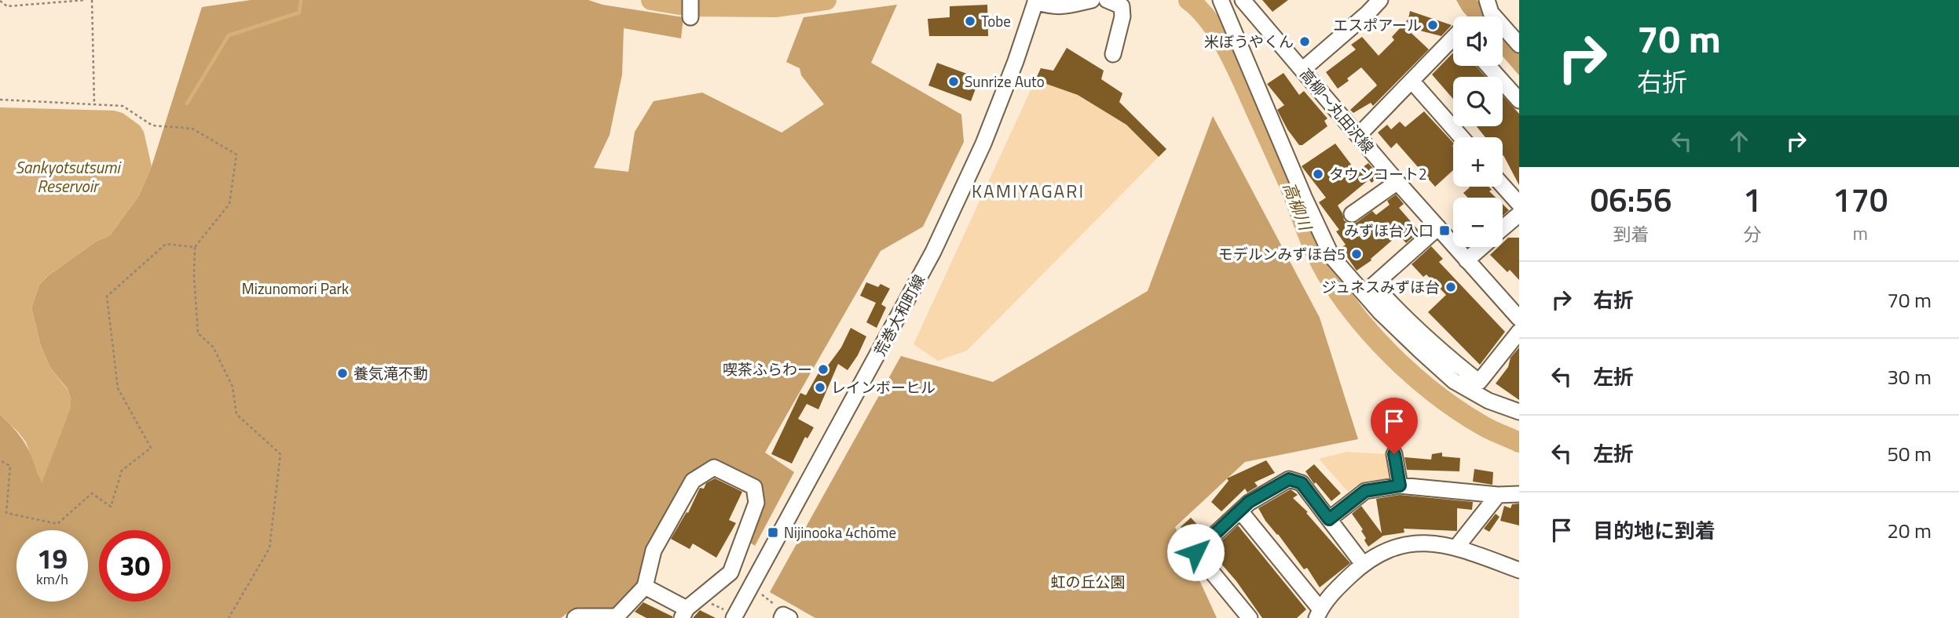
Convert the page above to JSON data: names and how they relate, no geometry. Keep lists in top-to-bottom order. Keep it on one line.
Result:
{"streets":{"street":["高柳～丸田沢線","荒巻大和町線"]},"districts":["KAMIYAGARI"],"water":["Sankyotsutsumi Reservoir","高柳川"],"parks":["Mizunomori Park","虹の丘公園"],"places":{"other":["Tobe","エスポアール","米ぼうやくん","Sunrize Auto","タウンコート2","モデルンみずほ台5","ジュネスみずほ台","喫茶ふらわー","養気滝不動","レインボーヒル"],"transit":["みずほ台入口","Nijinooka 4chōme"]},"page":{"turn":["70 m","右折"],"map_buttons":["+","−"],"eta":["06:56","到着","1","分","170","m"],"list":[{"name":"右折","value":"70 m"},{"name":"左折","value":"30 m"},{"name":"左折","value":"50 m"},{"name":"目的地に到着","value":"20 m"}],"speed":"19 km/h","limit":"30"}}
